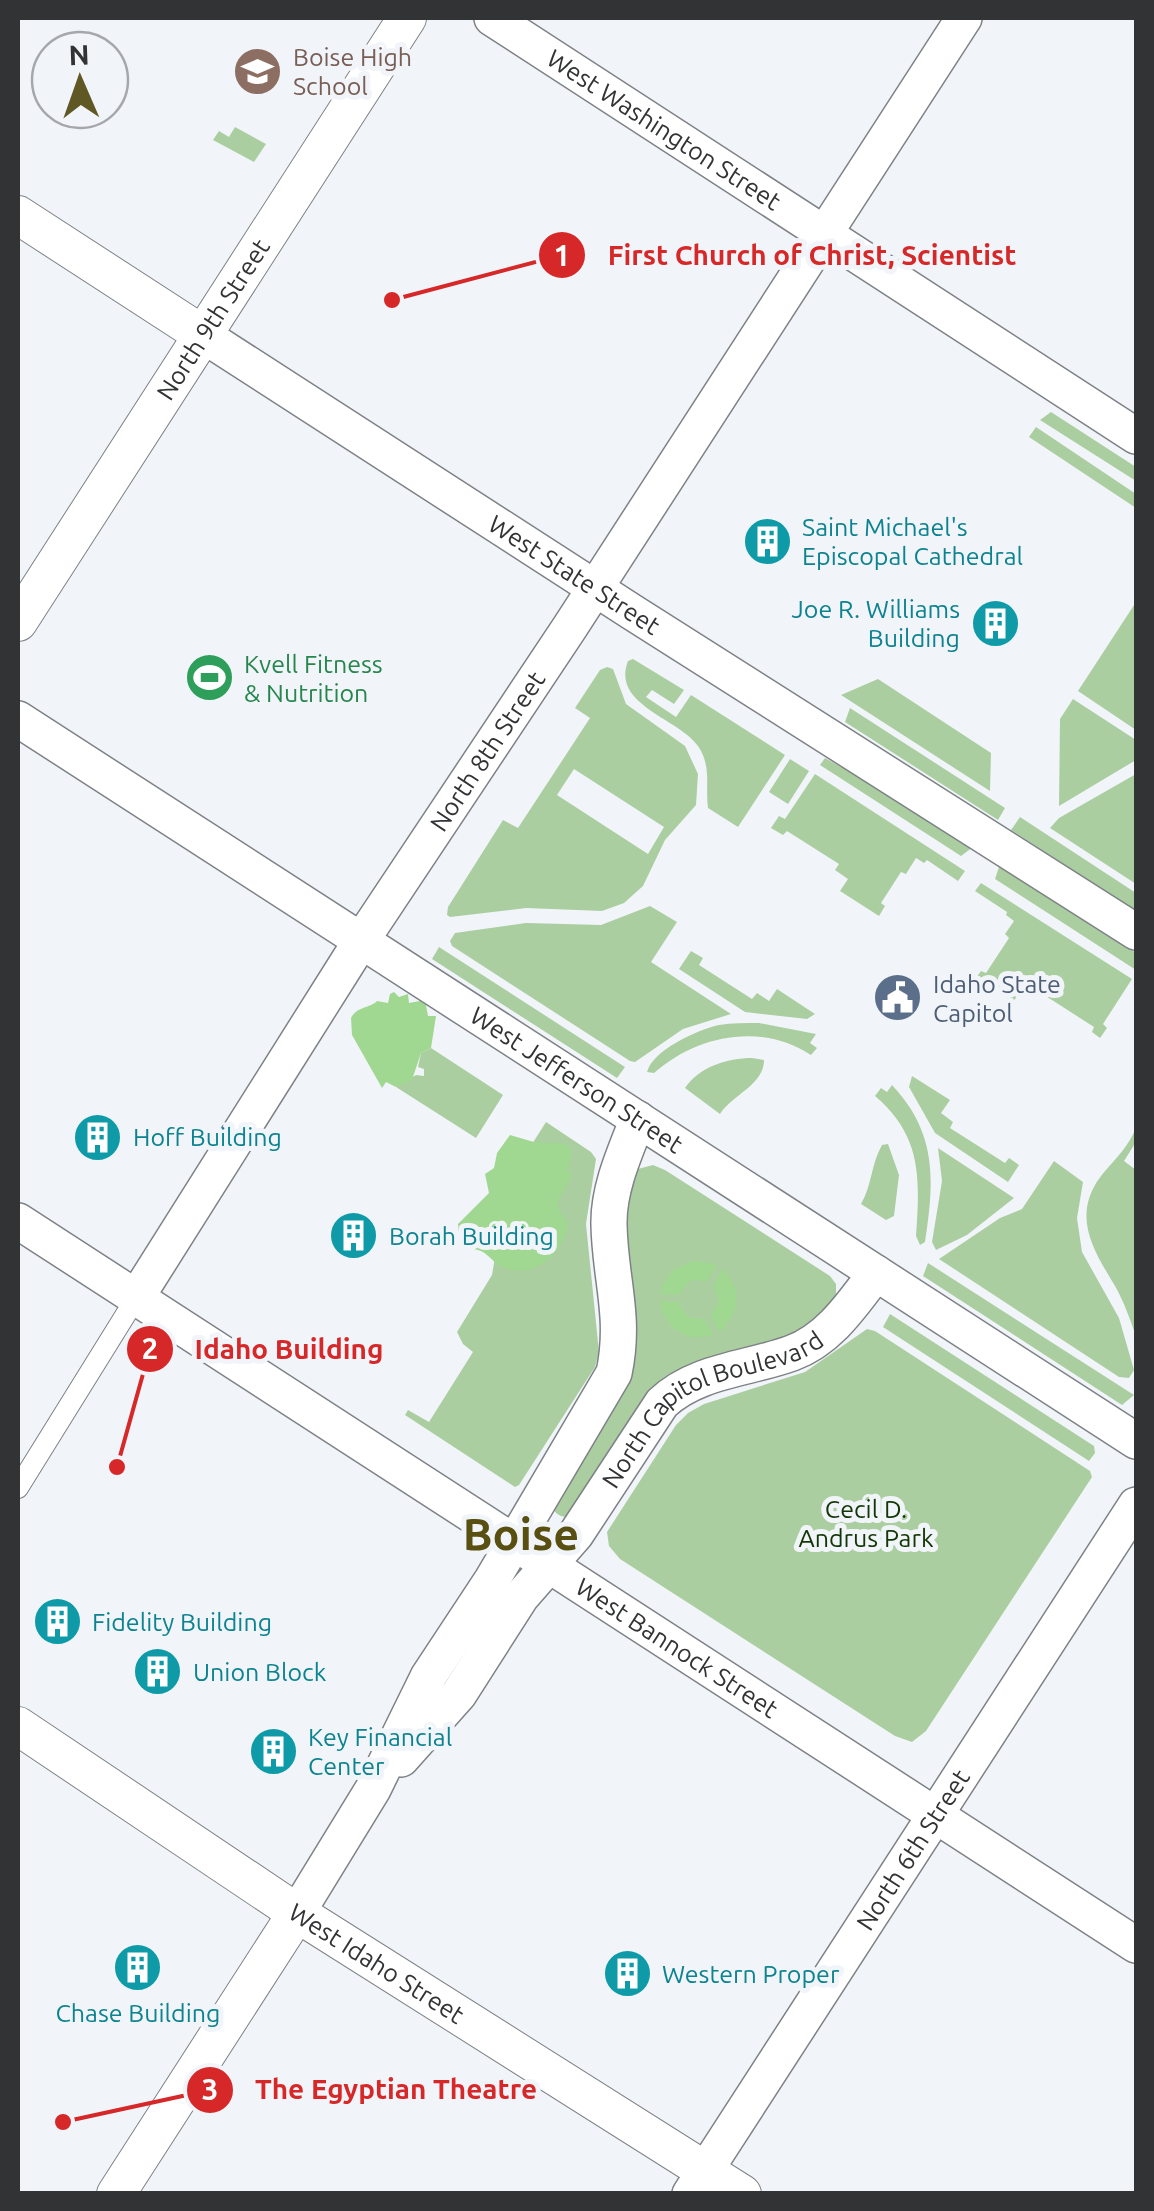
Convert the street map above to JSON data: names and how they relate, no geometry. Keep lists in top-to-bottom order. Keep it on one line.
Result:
{"streets":{"main road":["North 9th Street","West State Street","North Capitol Boulevard","West Idaho Street"],"street":["West Washington Street","North 8th Street","West Jefferson Street","West Bannock Street","North 6th Street"]},"crossings":[["West Washington Street","North 8th Street"],["North 9th Street","West State Street"],["West State Street","North 8th Street"],["North 8th Street","West Jefferson Street"],["North 8th Street","West Bannock Street"],["West Jefferson Street","North Capitol Boulevard"],["North Capitol Boulevard","West Bannock Street"],["North Capitol Boulevard","West Idaho Street"],["West Bannock Street","North 6th Street"],["North 6th Street","West Idaho Street"]],"districts":["Boise"],"parks":["Cecil D. Andrus Park"],"places":{"school or university":["Boise High School"],"other":["First Church of Christ, Scientist","Idaho Building","The Egyptian Theatre"],"building":["Saint Michael's Episcopal Cathedral","Joe R. Williams Building","Hoff Building","Borah Building","Fidelity Building","Union Block","Key Financial Center","Chase Building","Western Proper"],"sports":["Kvell Fitness & Nutrition"],"public building":["Idaho State Capitol"]},"north":"top"}
